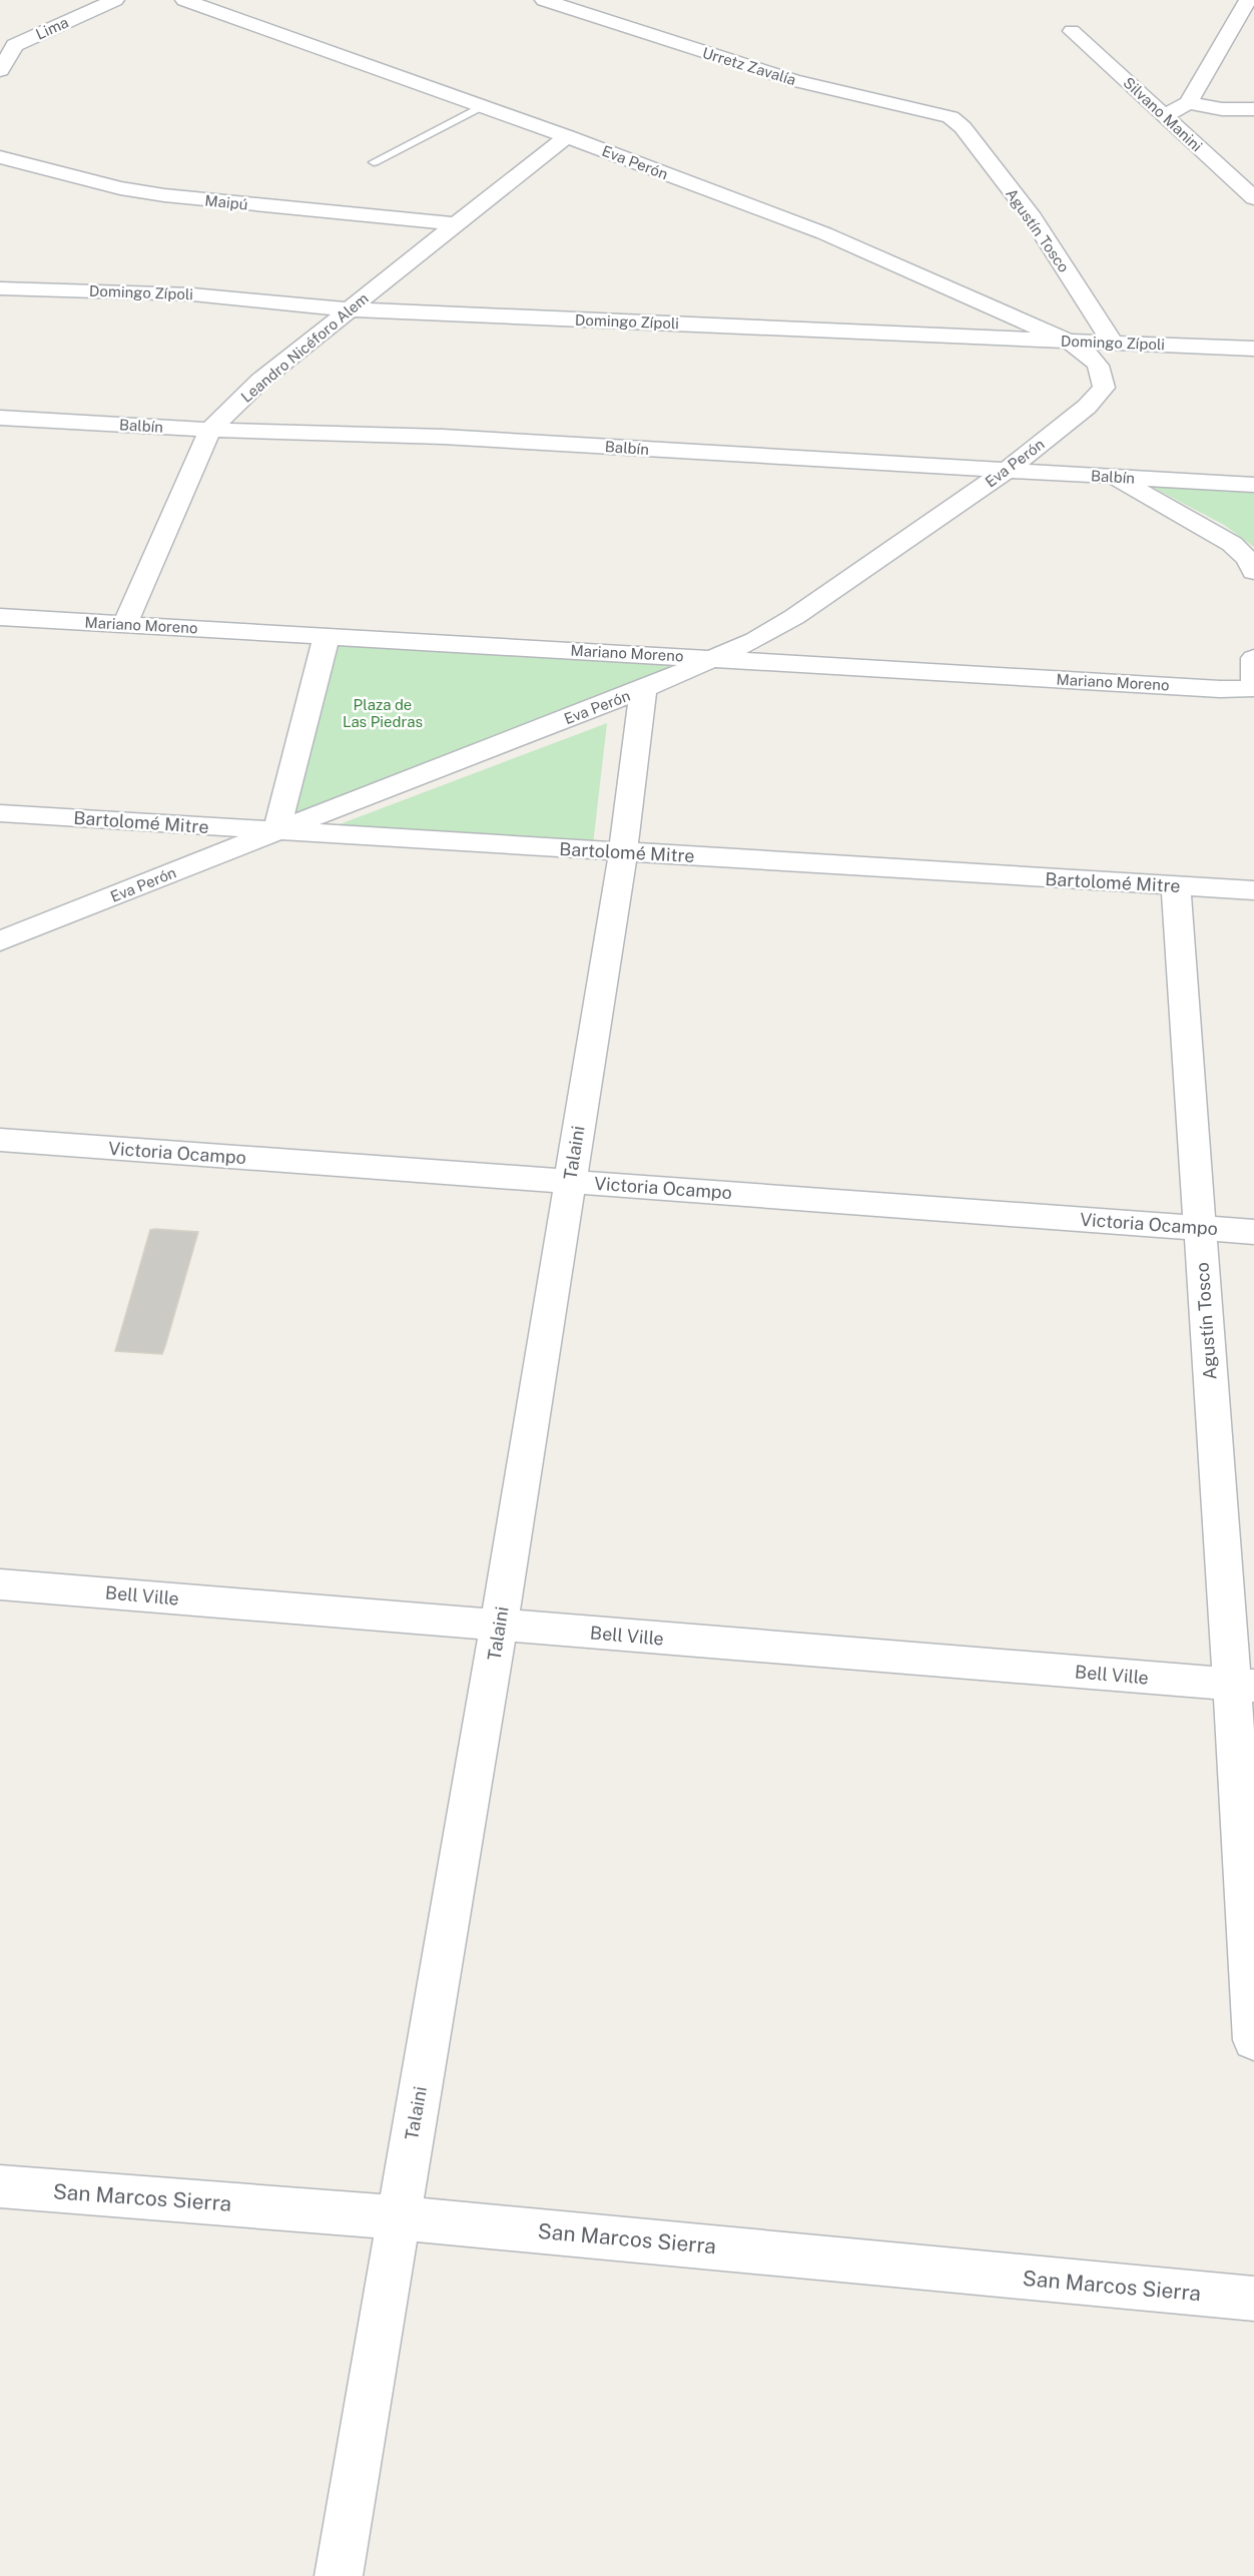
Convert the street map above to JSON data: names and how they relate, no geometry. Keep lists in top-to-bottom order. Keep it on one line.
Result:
{"streets":{"street":["Lima","Urretz Zavalía","Silvano Manini","Eva Perón","Maipú","Agustín Tosco","Domingo Zípoli","Leandro Nicéforo Alem","Balbín","Mariano Moreno","Bartolomé Mitre","Victoria Ocampo","Talaini","Bell Ville","San Marcos Sierra"]},"crossings":[["Urretz Zavalía","Agustín Tosco"],["Eva Perón","Domingo Zípoli"],["Eva Perón","Leandro Nicéforo Alem"],["Eva Perón","Balbín"],["Eva Perón","Mariano Moreno"],["Eva Perón","Bartolomé Mitre"],["Eva Perón","Talaini"],["Maipú","Leandro Nicéforo Alem"],["Agustín Tosco","Domingo Zípoli"],["Agustín Tosco","Bartolomé Mitre"],["Agustín Tosco","Victoria Ocampo"],["Agustín Tosco","Bell Ville"],["Domingo Zípoli","Leandro Nicéforo Alem"],["Leandro Nicéforo Alem","Balbín"],["Leandro Nicéforo Alem","Mariano Moreno"],["Bartolomé Mitre","Talaini"],["Victoria Ocampo","Talaini"],["Talaini","Bell Ville"],["Talaini","San Marcos Sierra"]],"parks":["Plaza de Las Piedras"]}
